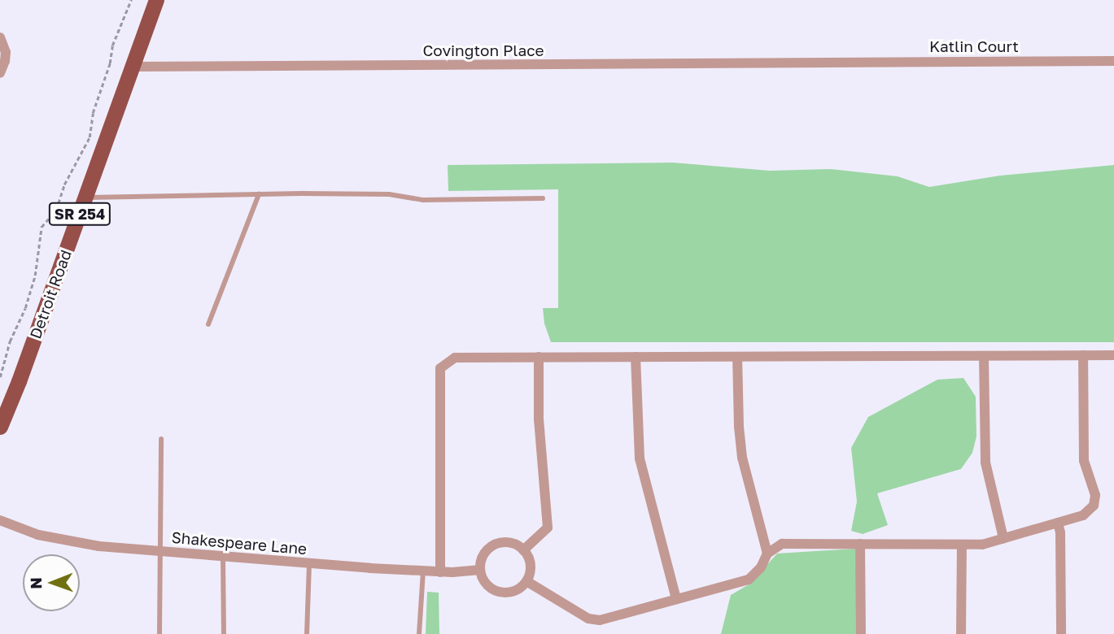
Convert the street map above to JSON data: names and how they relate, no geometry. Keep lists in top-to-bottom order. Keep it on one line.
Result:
{"streets":{"main road":["SR 254","Detroit Road"],"street":["Katlin Court","Covington Place","Shakespeare Lane"]},"crossings":[["Katlin Court","Covington Place"],["Covington Place","Detroit Road"]],"north":"left"}
